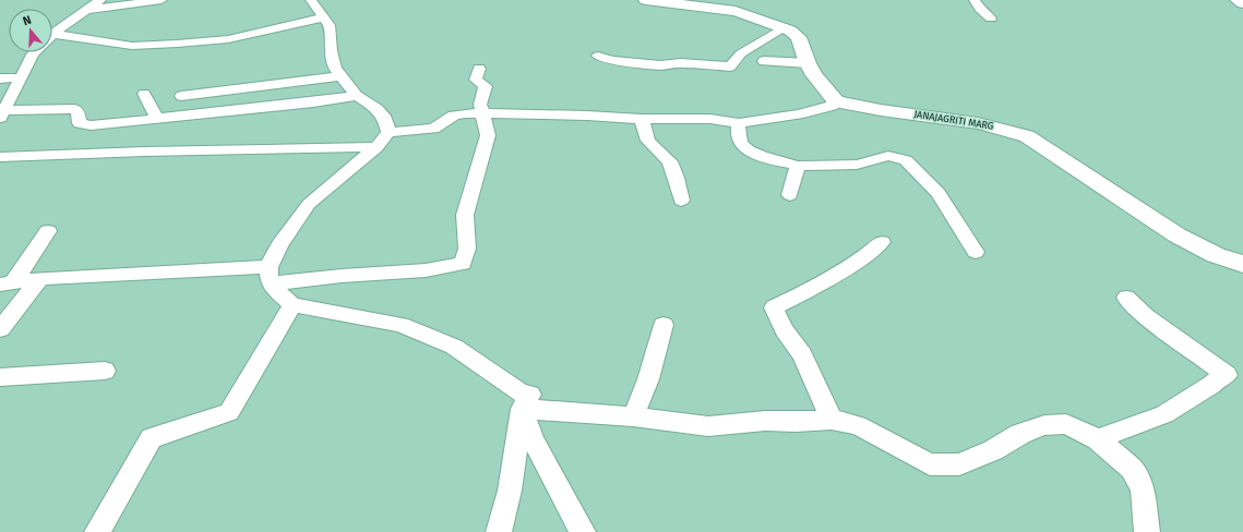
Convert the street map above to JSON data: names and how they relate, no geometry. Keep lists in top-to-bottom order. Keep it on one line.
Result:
{"streets":{"street":["JANAJAGRITI MARG"]},"north":"top"}
